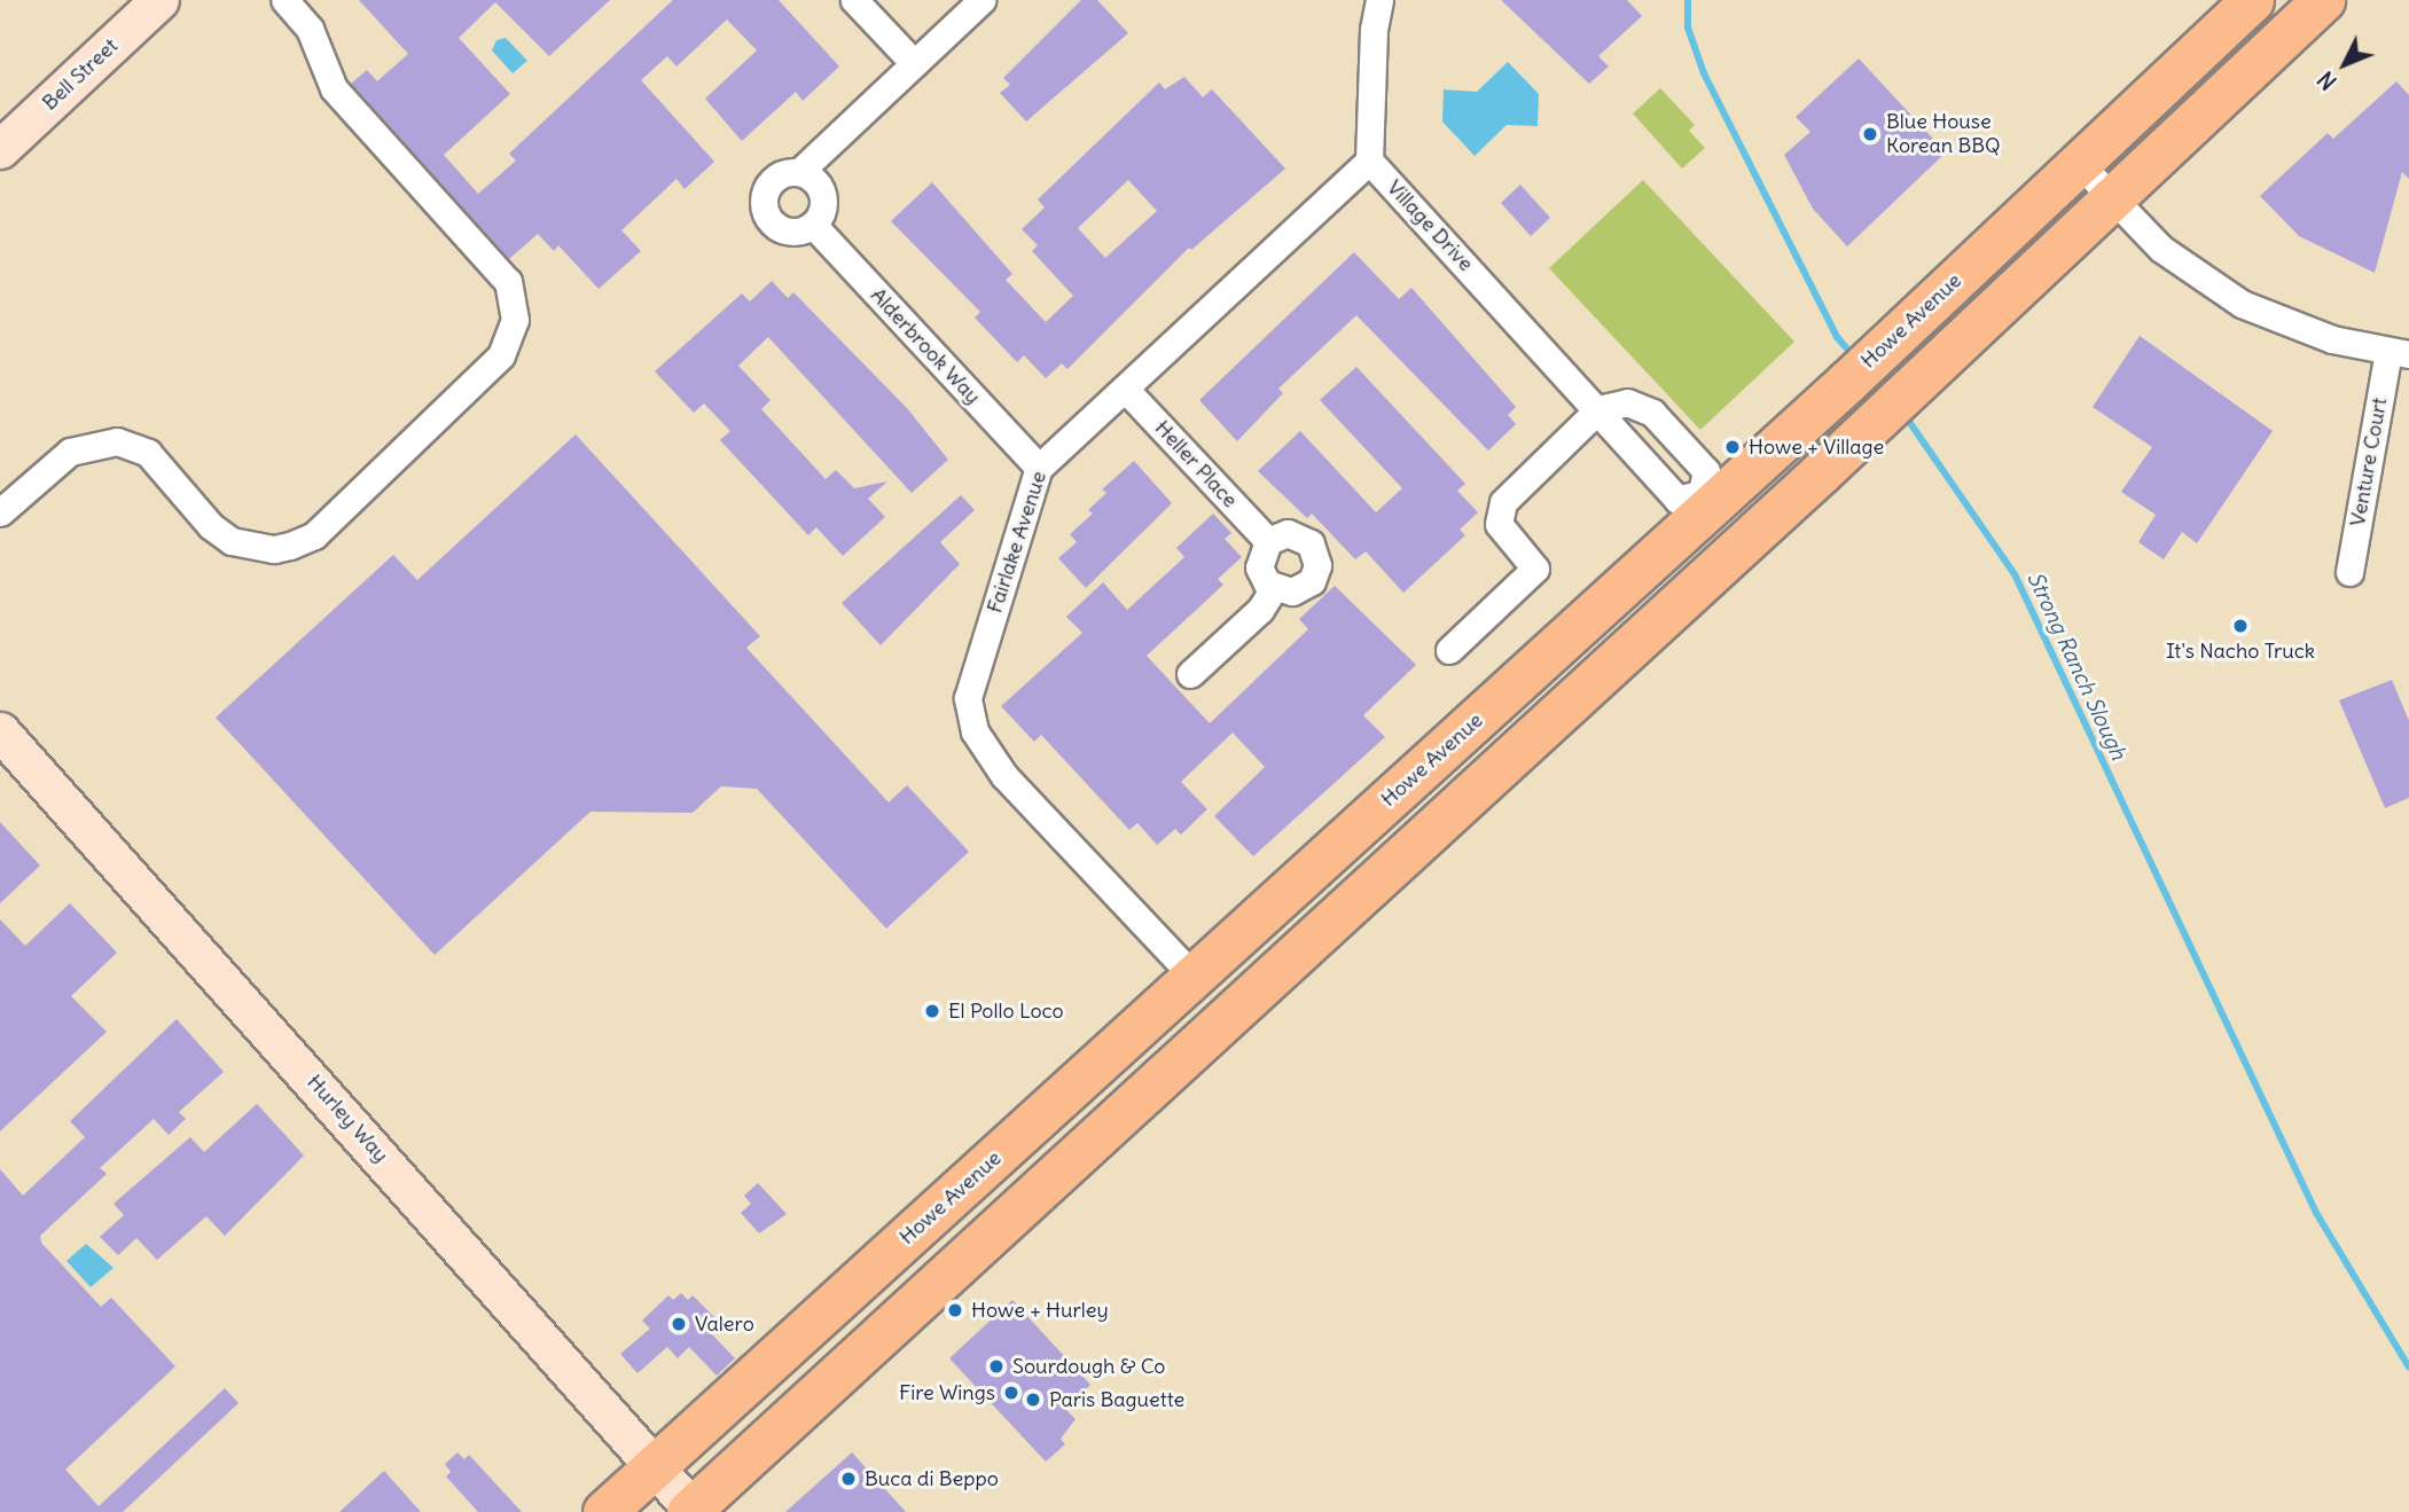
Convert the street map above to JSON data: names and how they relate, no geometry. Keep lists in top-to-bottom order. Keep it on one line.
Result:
{"streets":{"main road":["Howe Avenue"],"street":["Bell Street","Village Drive","Alderbrook Way","Venture Court","Heller Place","Fairlake Avenue","Hurley Way"]},"crossings":[["Village Drive","Howe Avenue"],["Village Drive","Fairlake Avenue"],["Howe Avenue","Fairlake Avenue"],["Howe Avenue","Hurley Way"],["Alderbrook Way","Fairlake Avenue"],["Heller Place","Fairlake Avenue"]],"water":["Strong Ranch Slough"],"places":["Blue House Korean BBQ","Howe + Village","It's Nacho Truck","El Pollo Loco","Howe + Hurley","Valero","Sourdough & Co","Fire Wings","Paris Baguette","Buca di Beppo"],"north":"bottom left"}
